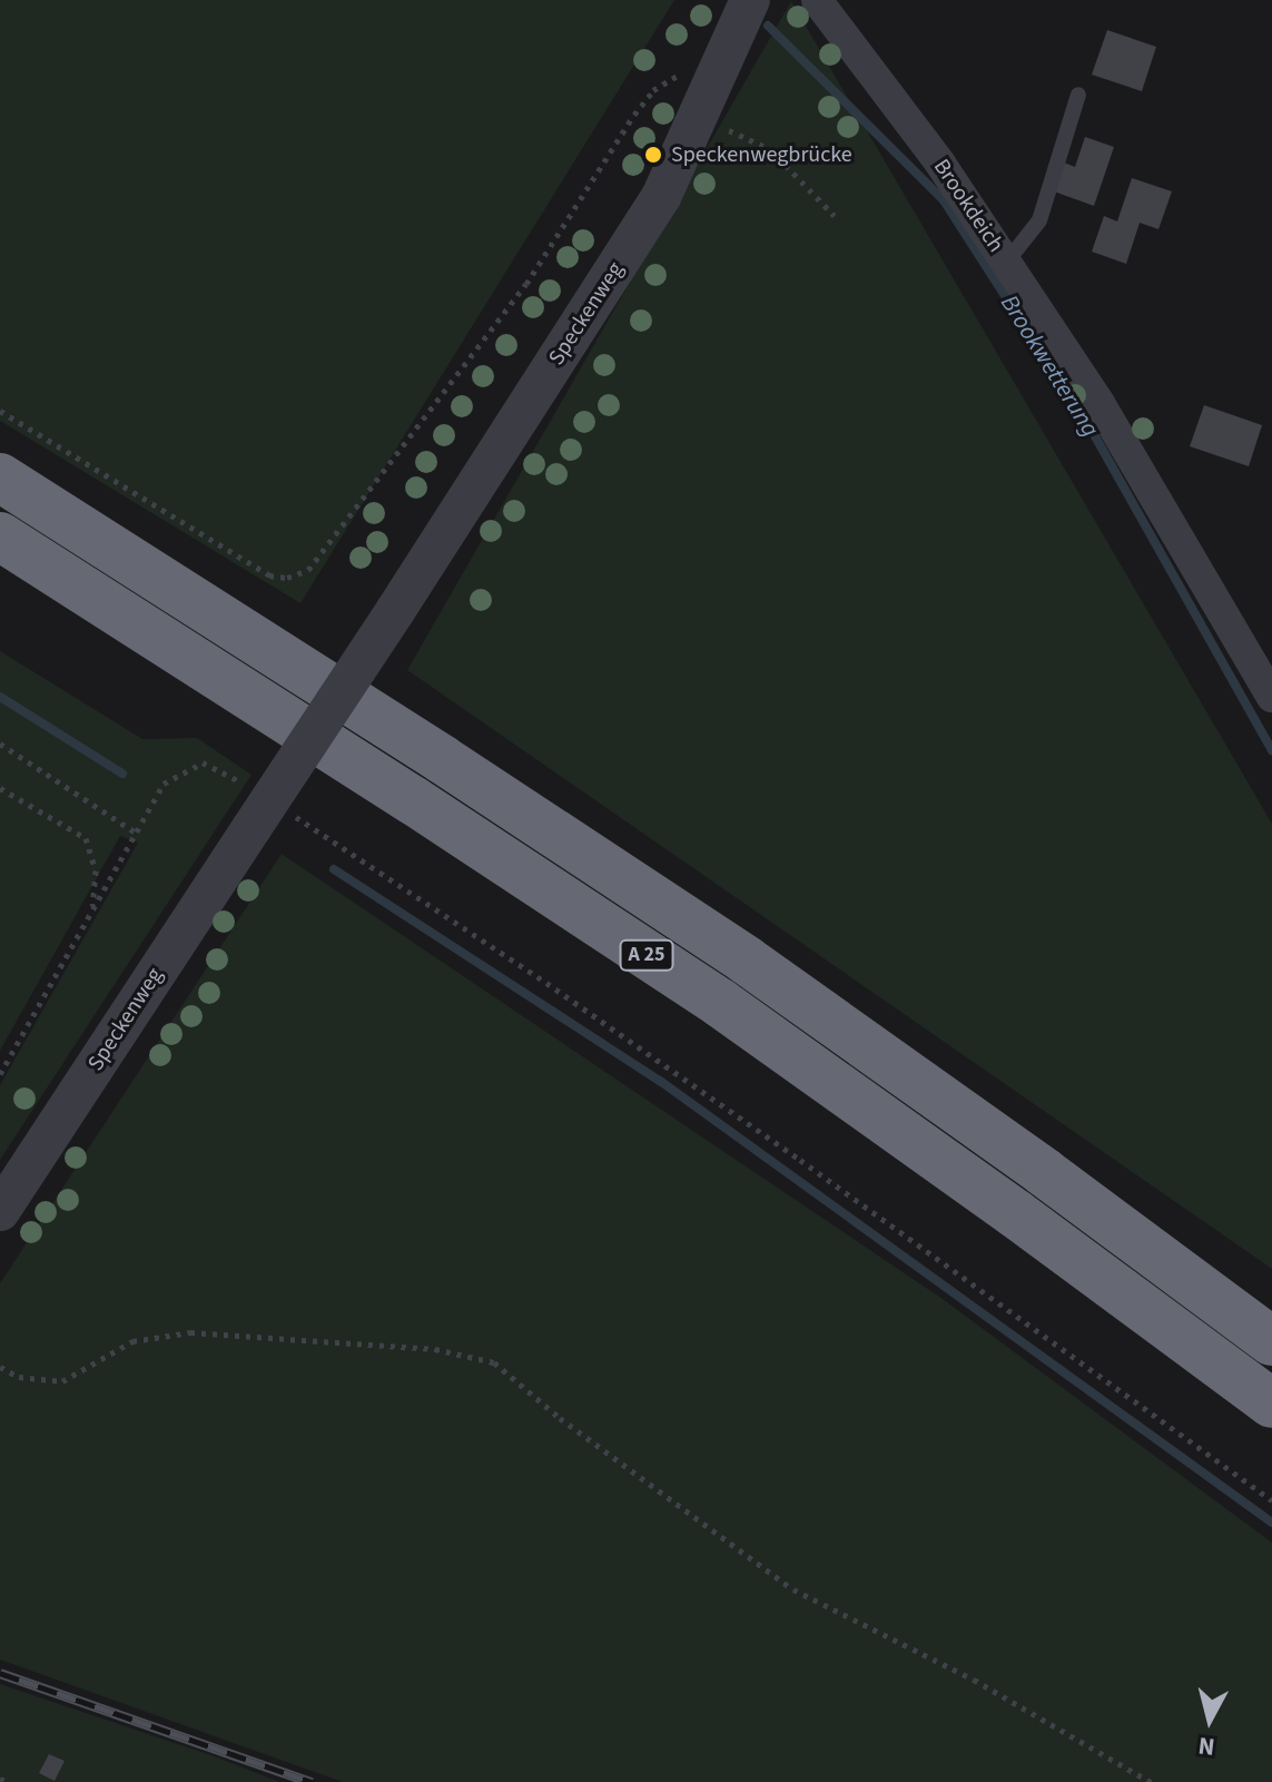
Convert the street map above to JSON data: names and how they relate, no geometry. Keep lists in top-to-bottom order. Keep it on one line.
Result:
{"streets":{"highway":["A 25"],"street":["Brookdeich","Speckenweg"]},"water":["Brookwetterung"],"places":["Speckenwegbrücke"],"north":"bottom"}
